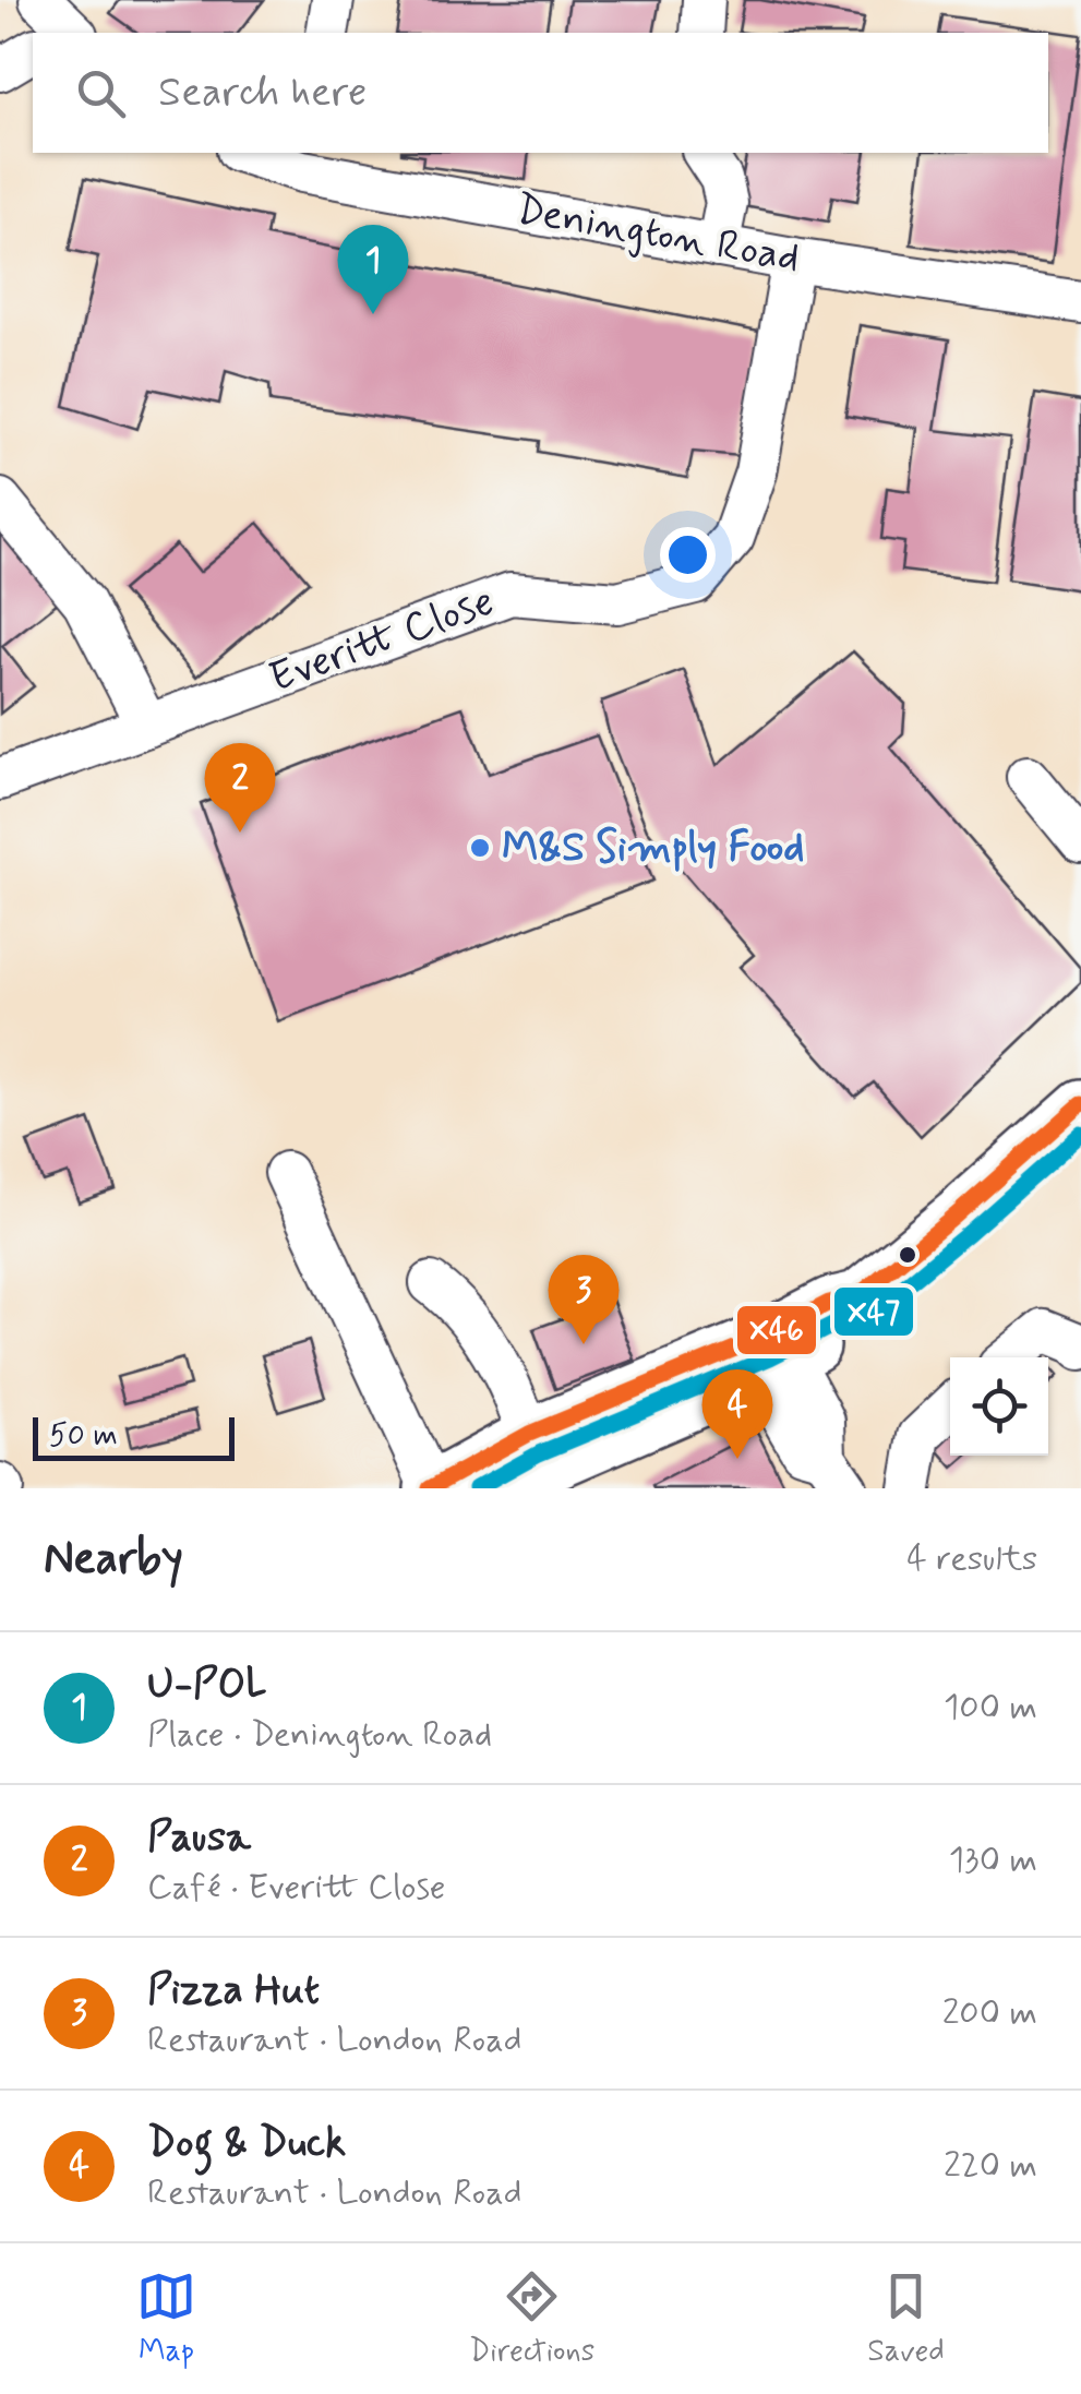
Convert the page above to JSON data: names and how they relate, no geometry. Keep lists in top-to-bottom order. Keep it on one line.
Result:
{"streets":{"street":["Denington Road","Everitt Close"]},"crossings":[["Denington Road","Everitt Close"]],"places":["M&S Simply Food"],"lines":["transit line X46","transit line X47"],"scale_bar":"50 m","page":{"search":"Search here","pins":["1","2","3","4"],"scale":"50 m","heading":["Nearby","4 results"],"list":[{"mark":"1","name":"U-POL","note":"Place · Denington Road","value":"100 m"},{"mark":"2","name":"Pausa","note":"Café · Everitt Close","value":"130 m"},{"mark":"3","name":"Pizza Hut","note":"Restaurant · London Road","value":"200 m"},{"mark":"4","name":"Dog & Duck","note":"Restaurant · London Road","value":"220 m"}],"nav":["Map","Directions","Saved"]}}
